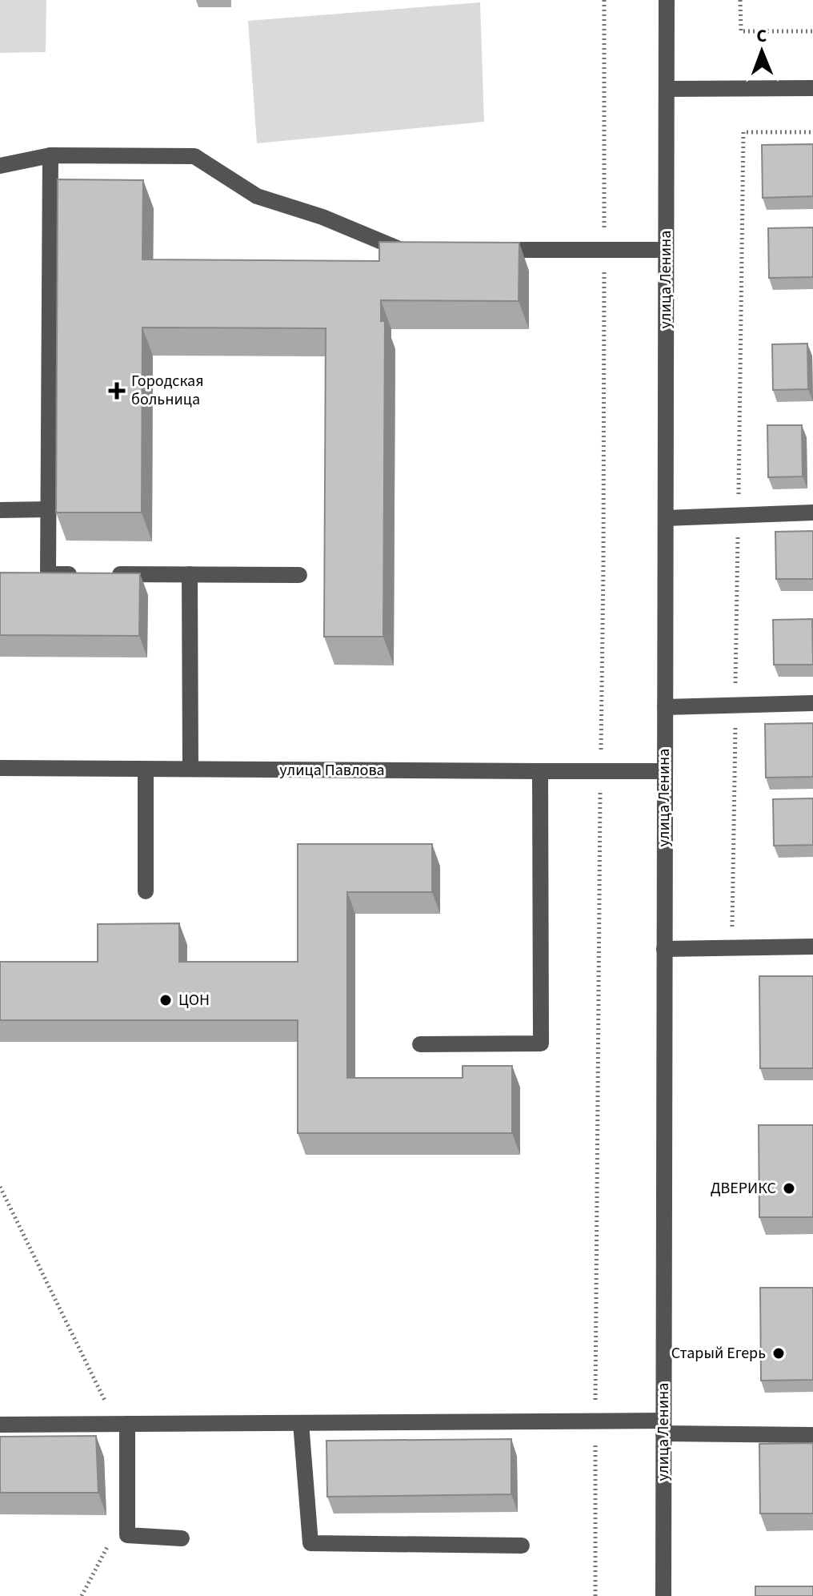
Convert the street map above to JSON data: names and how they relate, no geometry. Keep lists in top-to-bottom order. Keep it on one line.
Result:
{"streets":{"street":["улица Ленина","улица Павлова"]},"crossings":[["улица Ленина","улица Павлова"]],"places":{"health":["Городская больница"],"other":["ЦОН","ДВЕРИКС","Старый Егерь"]},"north":"top"}
